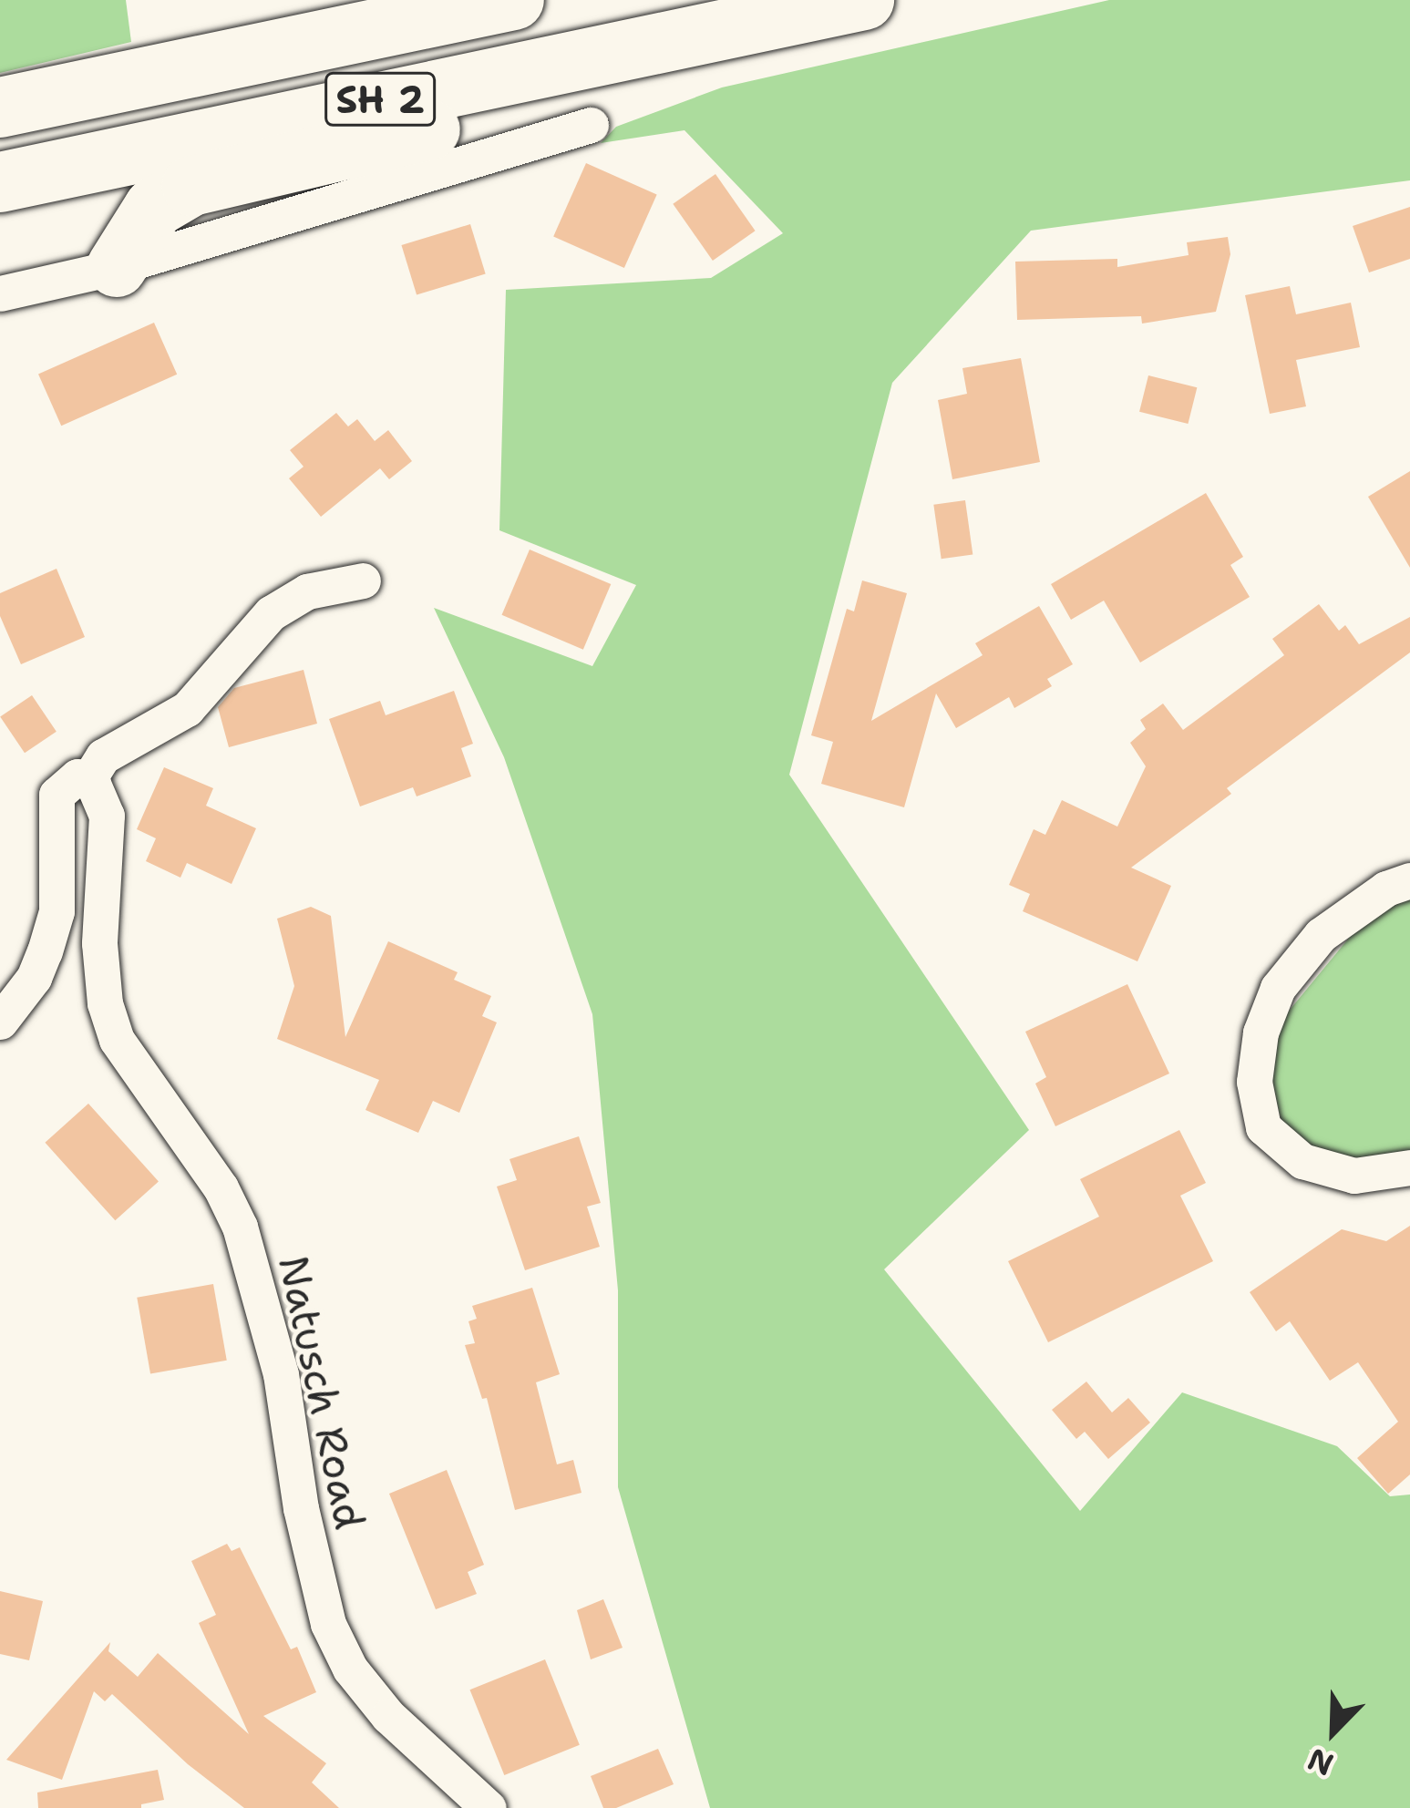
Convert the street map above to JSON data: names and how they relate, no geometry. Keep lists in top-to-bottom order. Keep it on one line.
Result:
{"streets":{"highway":["SH 2"],"street":["Natusch Road"]},"north":"bottom left"}
